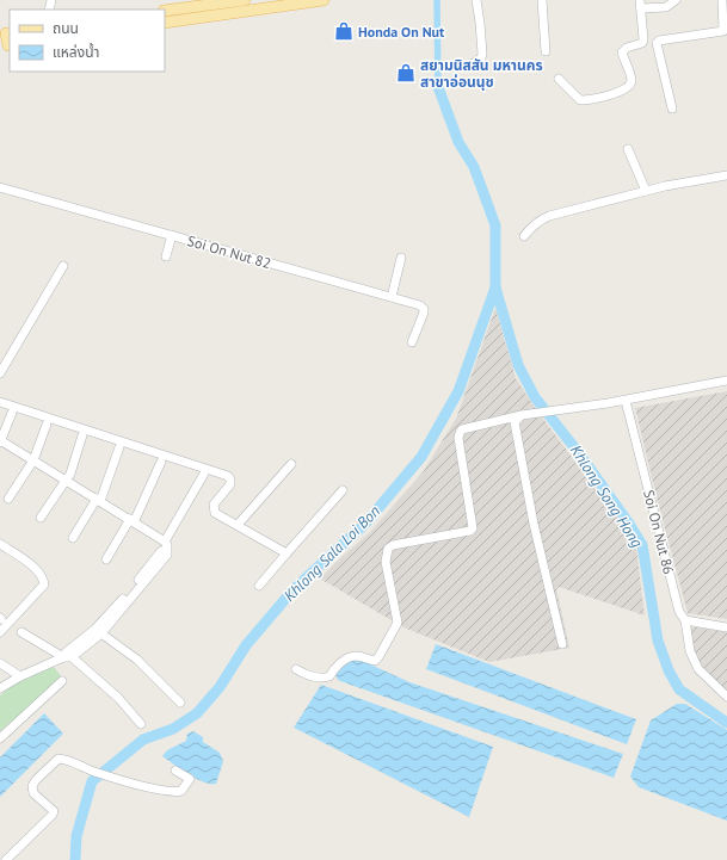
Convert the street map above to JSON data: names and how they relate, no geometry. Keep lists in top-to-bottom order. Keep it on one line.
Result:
{"streets":{"street":["Soi On Nut 82","Soi On Nut 86"]},"water":["Khlong Song Hong","Khlong Sala Loi Bon"],"places":{"shop":["Honda On Nut","สยามนิสสัน มหานคร สาขาอ่อนนุช"]},"legend":["ถนน","แหล่งน้ำ"]}
